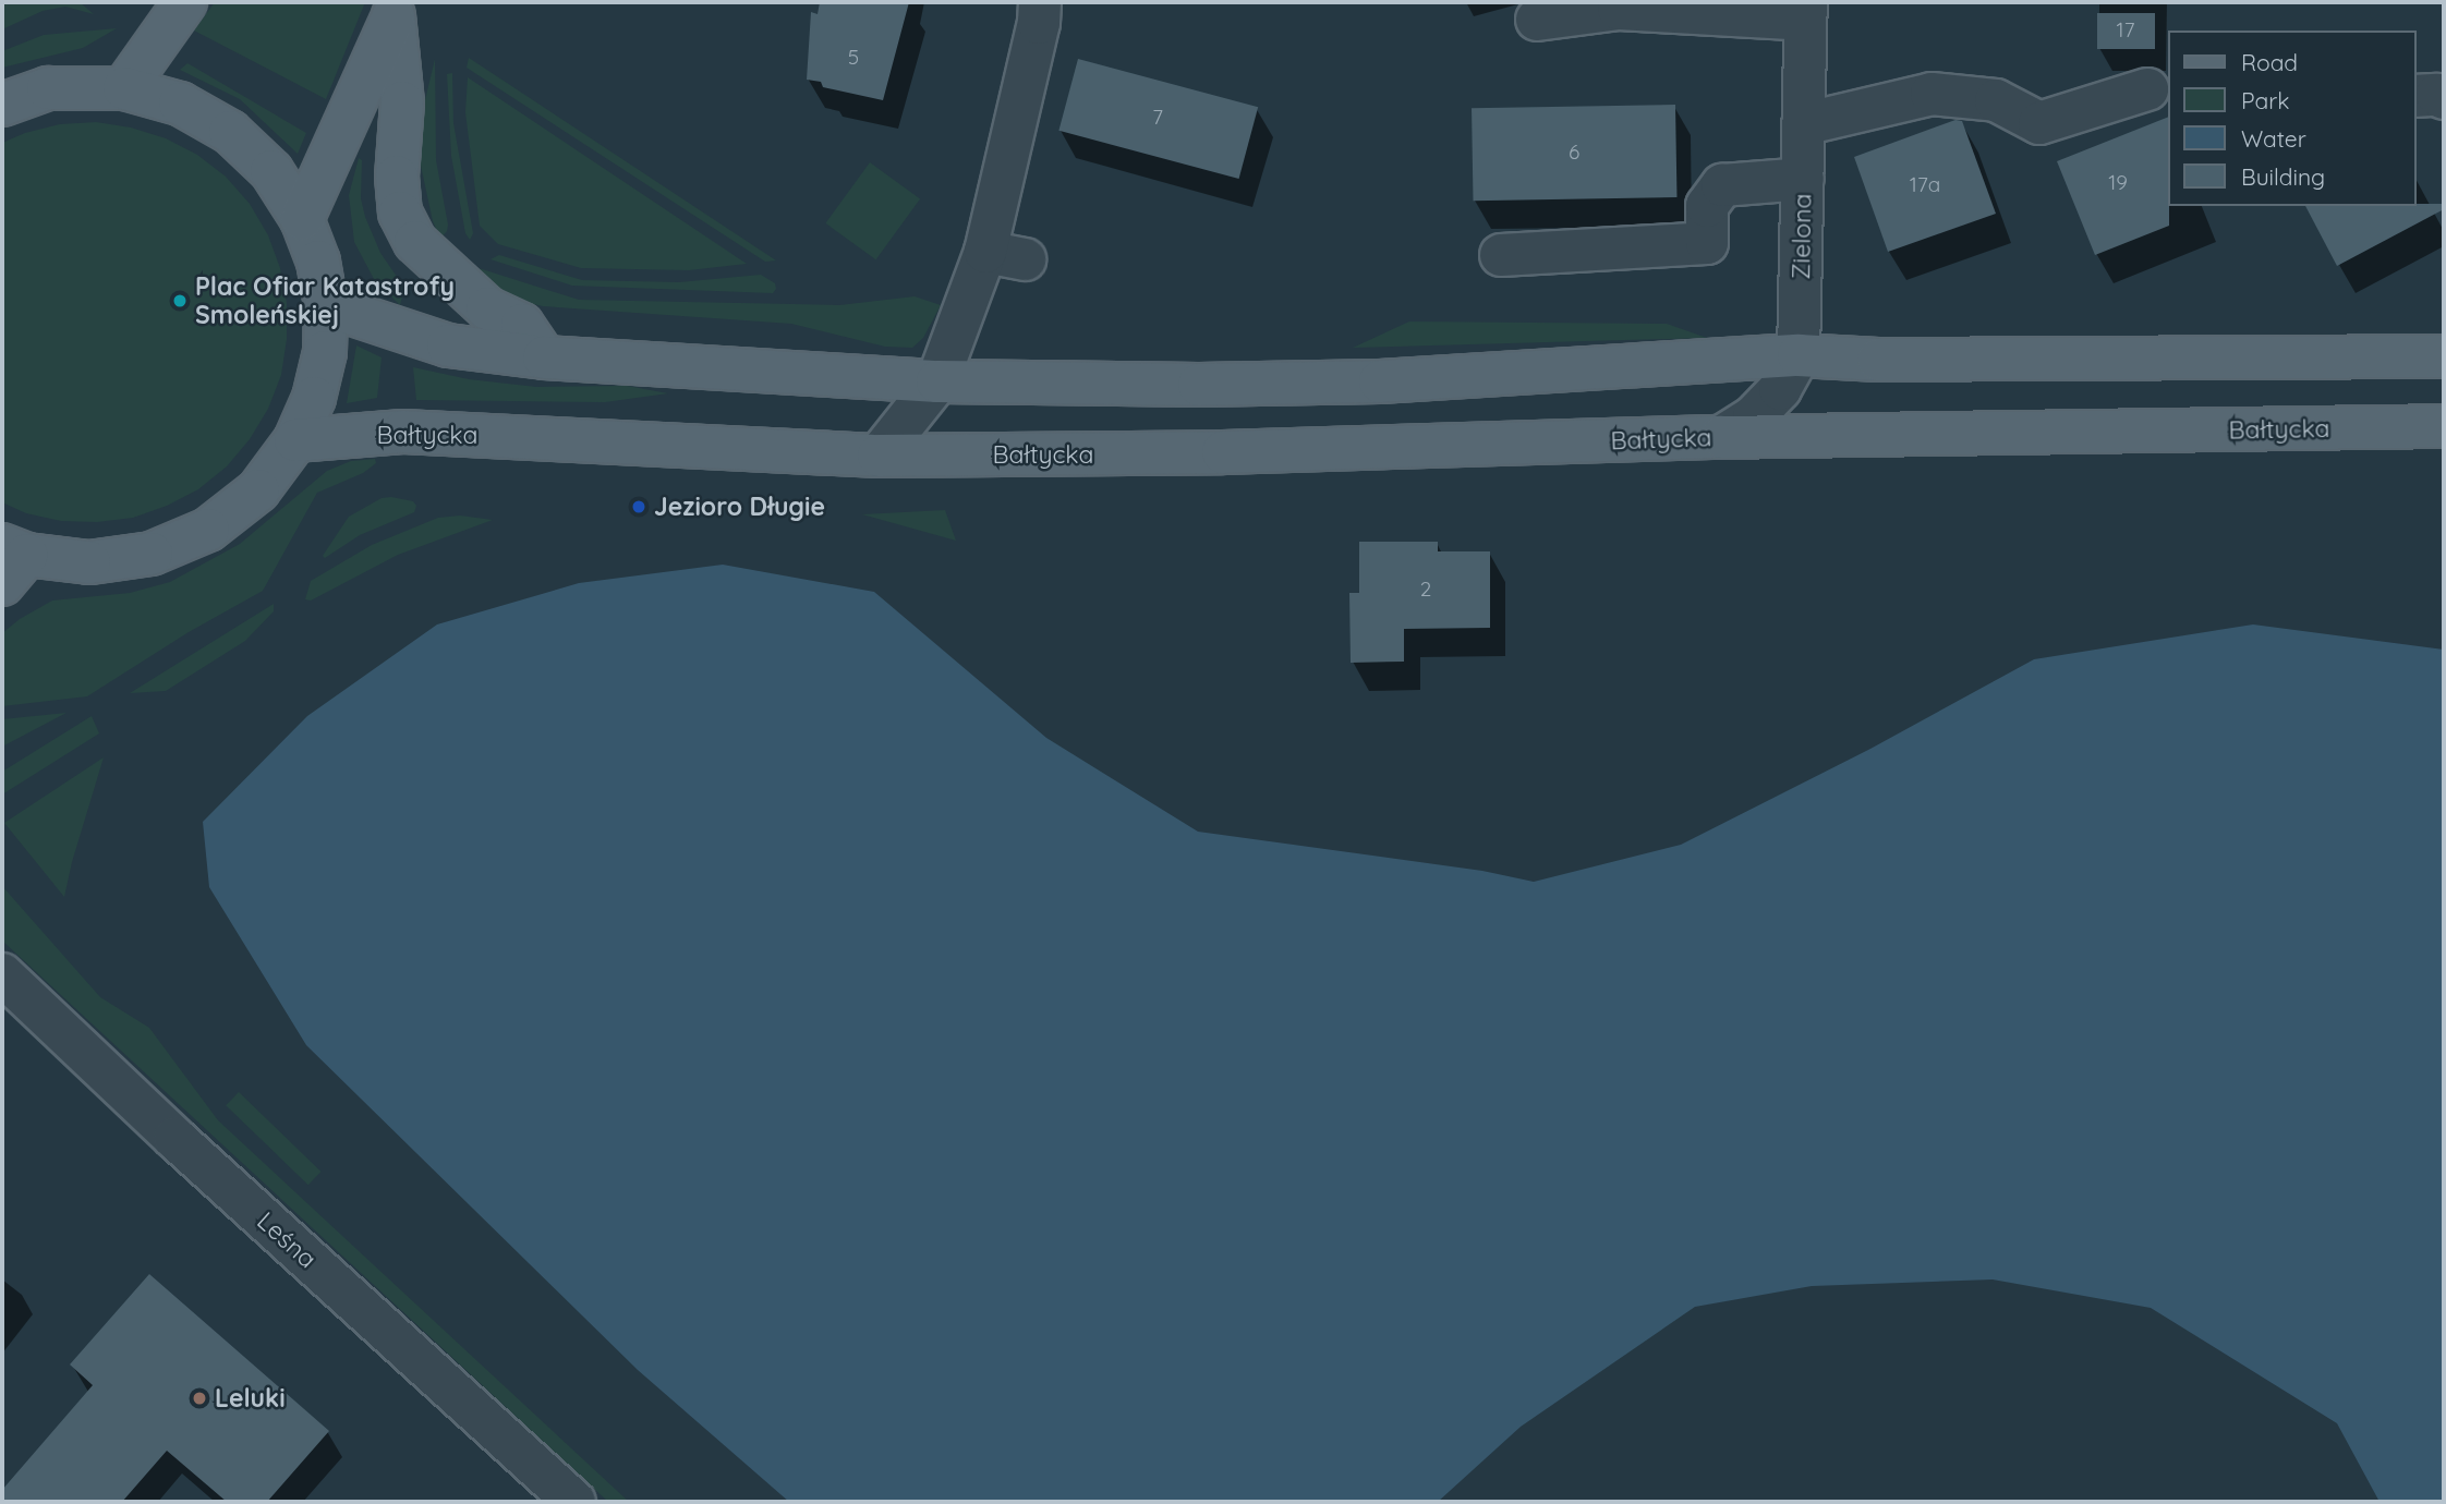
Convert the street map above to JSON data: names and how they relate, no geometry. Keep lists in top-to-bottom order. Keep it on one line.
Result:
{"streets":{"main road":["Bałtycka"],"street":["Zielona","Leśna"]},"crossings":[["Zielona","Bałtycka"]],"places":["Plac Ofiar Katastrofy Smoleńskiej","Jezioro Długie","Leluki"],"house_numbers":["17","5","7","6","19","17a","2"],"legend":["Road","Park","Water","Building"]}
